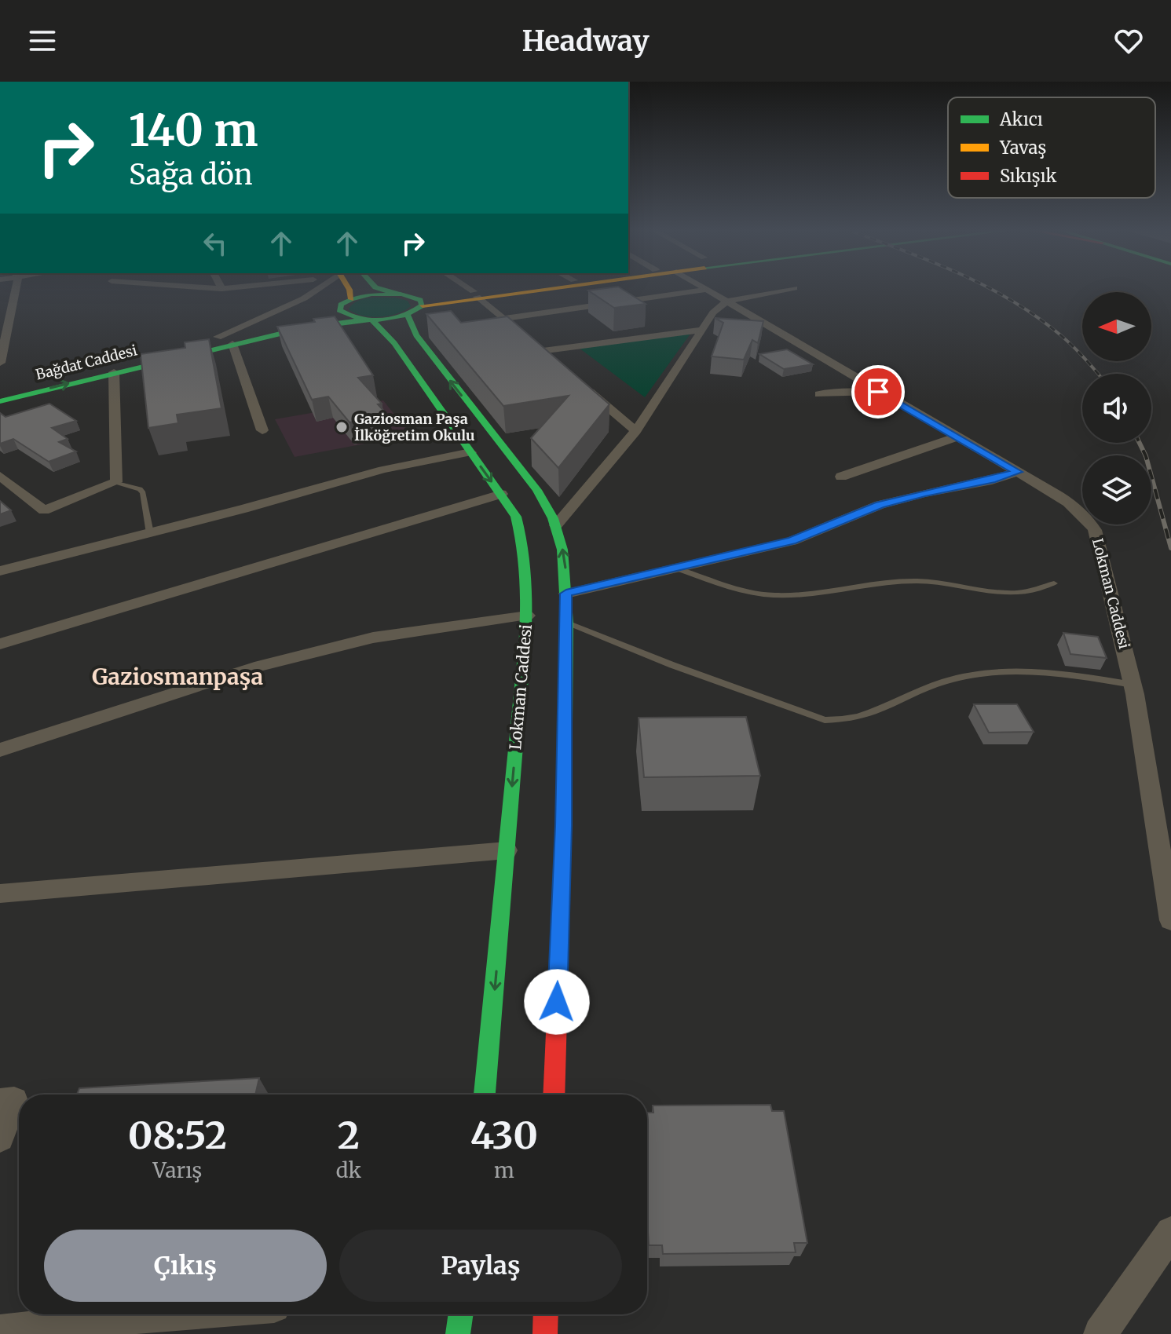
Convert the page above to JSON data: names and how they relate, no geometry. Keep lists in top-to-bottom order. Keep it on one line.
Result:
{"streets":{"main road":["Bağdat Caddesi","Lokman Caddesi"]},"crossings":[["Bağdat Caddesi","Lokman Caddesi"]],"districts":["Gaziosmanpaşa"],"places":["Gaziosman Paşa İlköğretim Okulu"],"legend":["Akıcı","Yavaş","Sıkışık"],"north":"left","page":{"header":"Headway","turn":["140 m","Sağa dön"],"eta":["08:52","Varış","2","dk","430","m"],"buttons":["Çıkış","Paylaş"]}}
